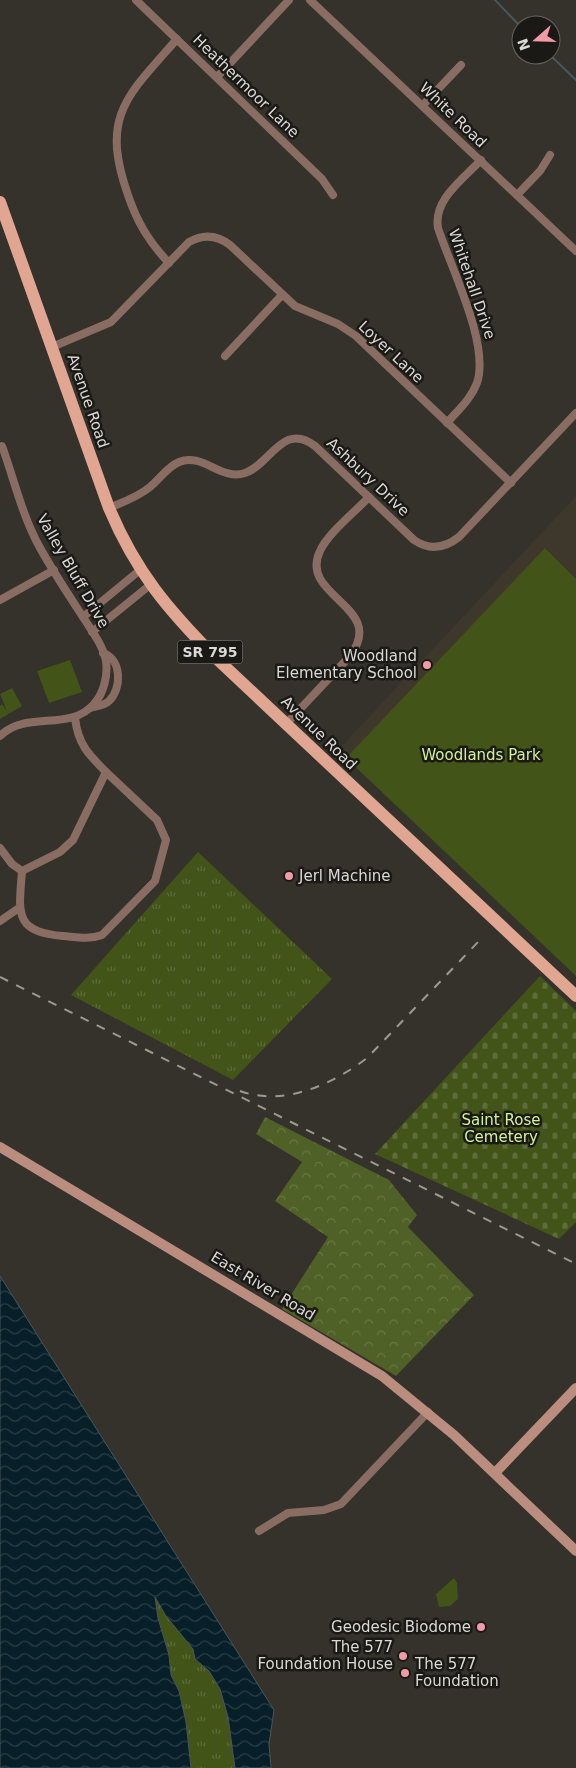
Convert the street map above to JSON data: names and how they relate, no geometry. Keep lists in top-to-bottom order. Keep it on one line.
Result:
{"streets":{"main road":["Avenue Road","SR 795","East River Road"],"street":["Heathermoor Lane","White Road","Whitehall Drive","Loyer Lane","Ashbury Drive","Valley Bluff Drive"]},"crossings":[["White Road","Whitehall Drive"],["Whitehall Drive","Loyer Lane"],["Loyer Lane","Avenue Road"],["Loyer Lane","Ashbury Drive"],["Avenue Road","Ashbury Drive"]],"parks":["Woodlands Park","Saint Rose Cemetery"],"places":["Woodland Elementary School","Jerl Machine","Geodesic Biodome","The 577 Foundation House","The 577 Foundation"],"north":"left"}
